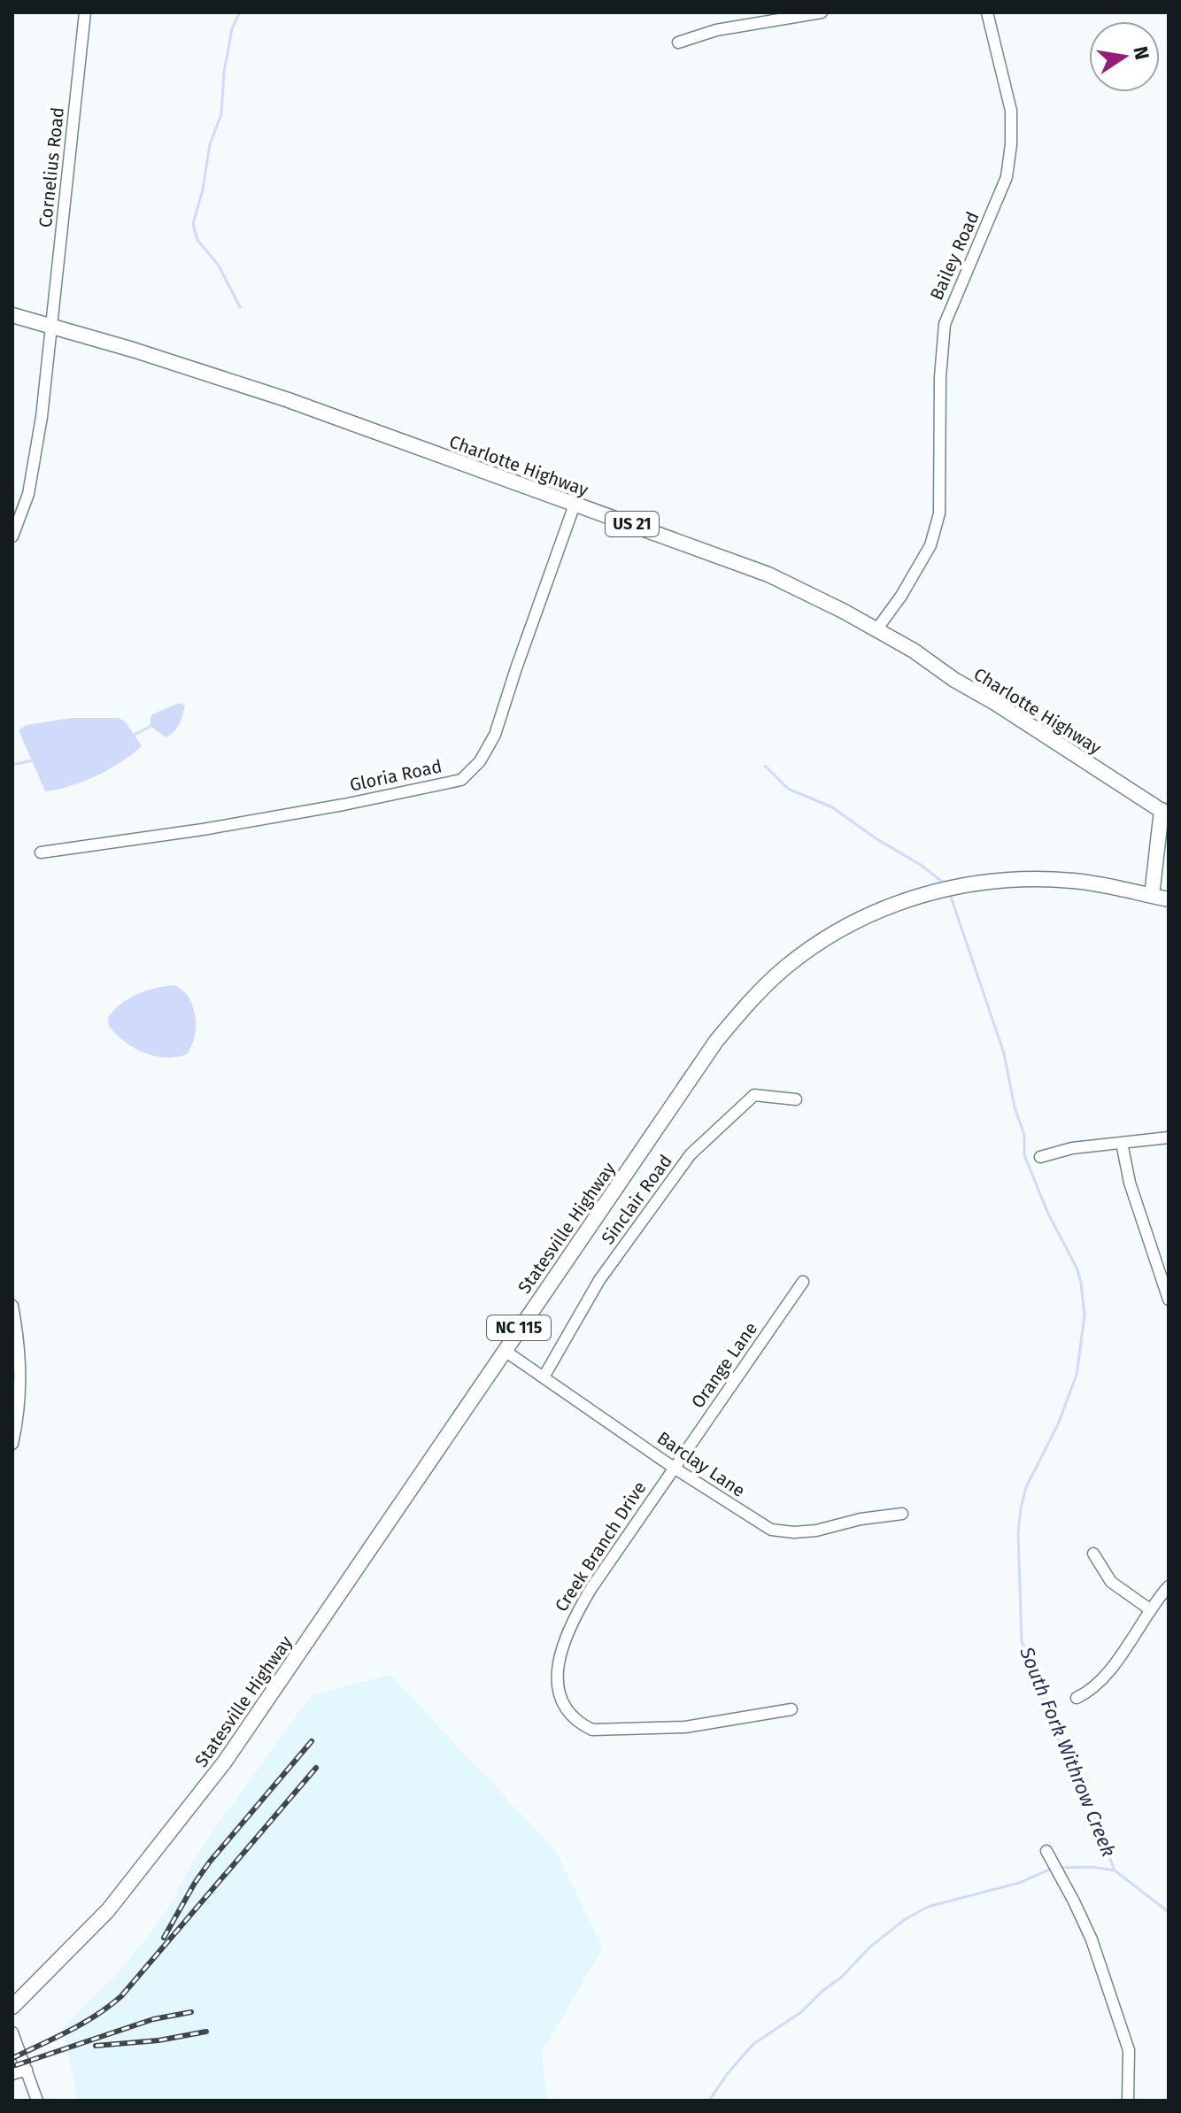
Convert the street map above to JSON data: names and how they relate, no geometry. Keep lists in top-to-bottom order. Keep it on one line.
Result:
{"streets":{"main road":["Charlotte Highway","US 21","Statesville Highway","NC 115"],"street":["Cornelius Road","Bailey Road","Gloria Road","Sinclair Road","Orange Lane","Barclay Lane","Creek Branch Drive"]},"crossings":[["Cornelius Road","Charlotte Highway"],["Bailey Road","Charlotte Highway"],["Charlotte Highway","Gloria Road"],["Sinclair Road","Barclay Lane"],["Statesville Highway","Barclay Lane"],["Orange Lane","Barclay Lane"],["Orange Lane","Creek Branch Drive"],["Barclay Lane","Creek Branch Drive"]],"water":["South Fork Withrow Creek"],"north":"right"}
